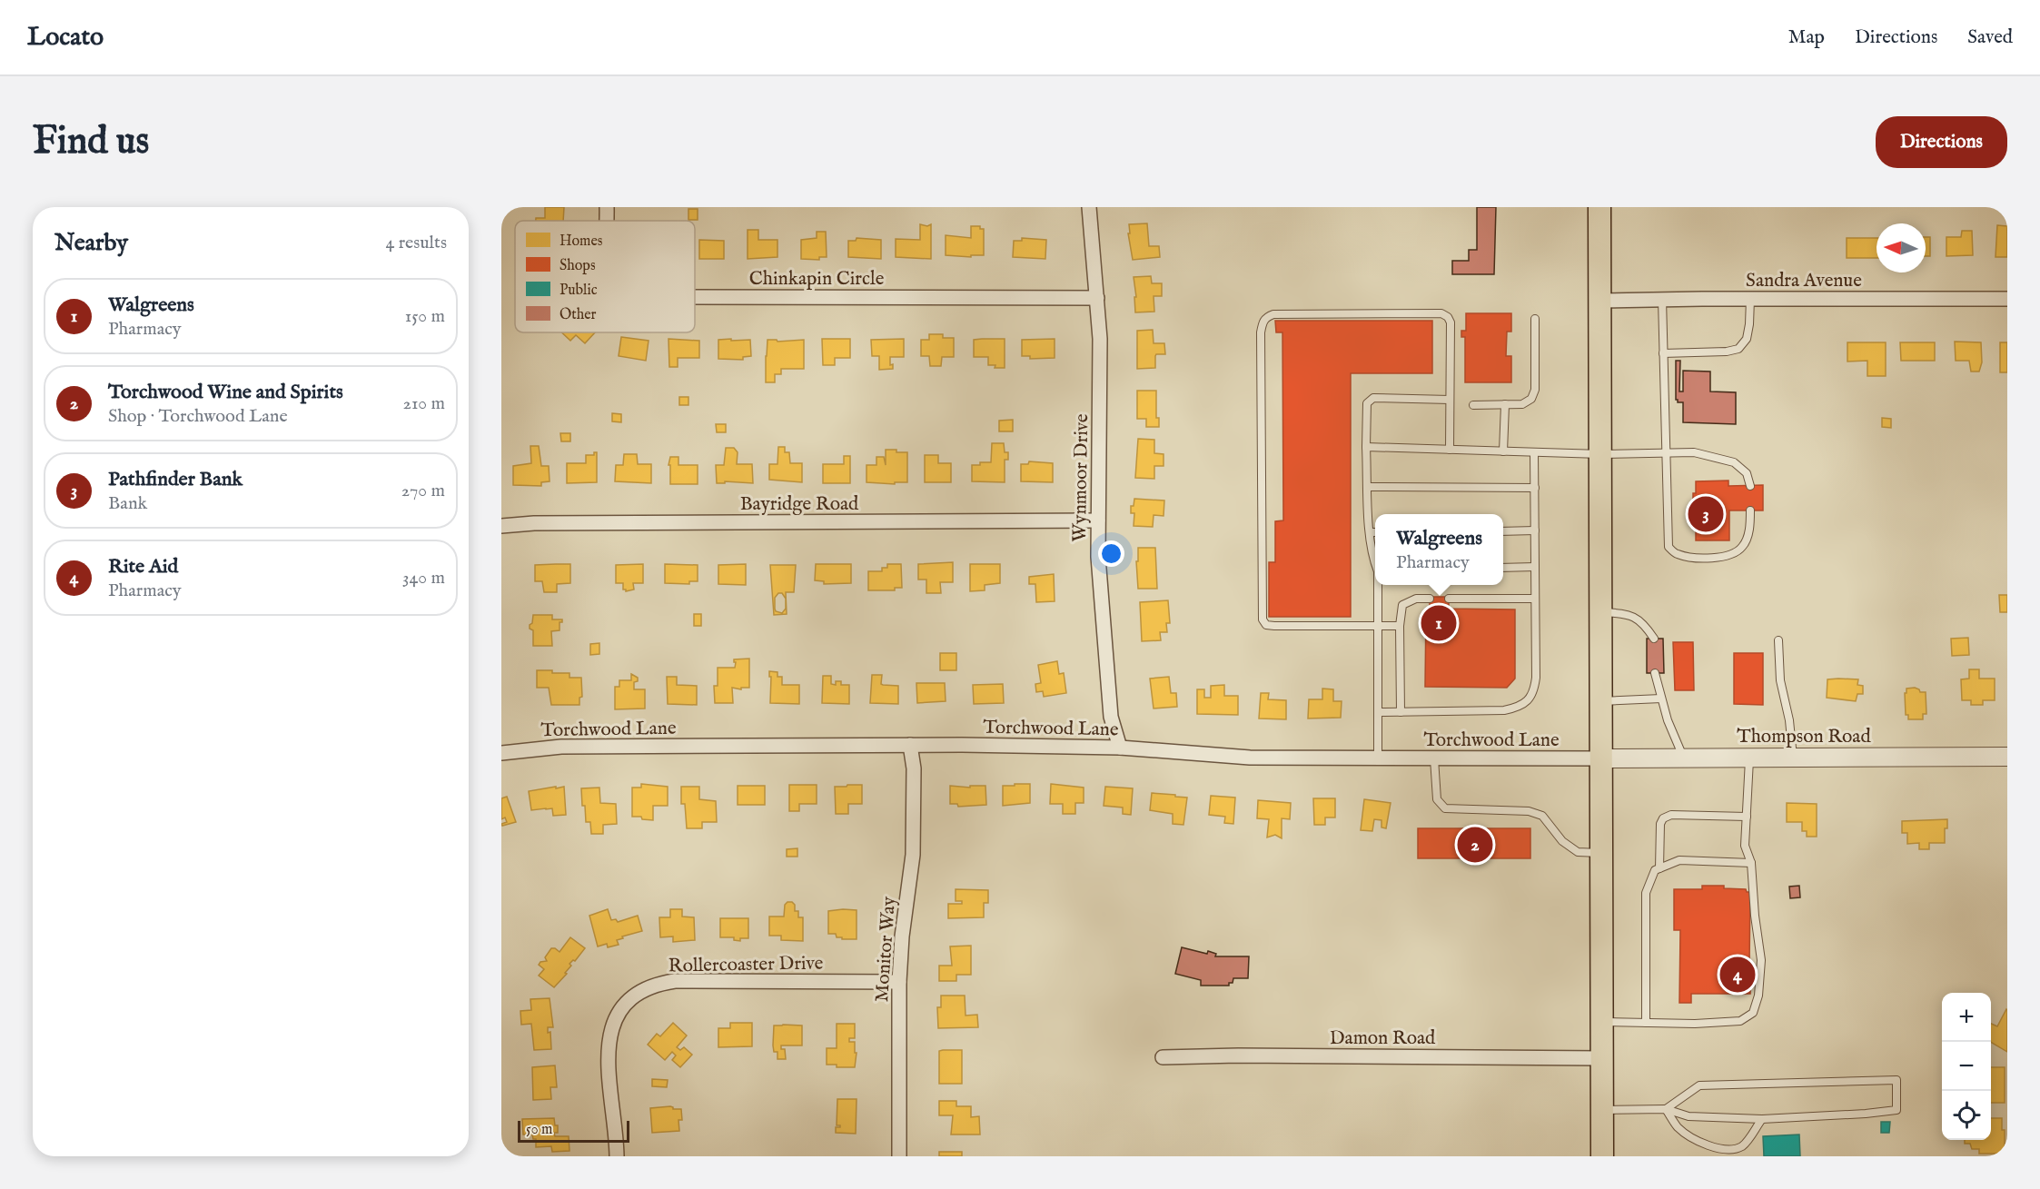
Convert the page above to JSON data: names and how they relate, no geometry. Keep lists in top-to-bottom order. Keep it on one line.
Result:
{"streets":{"street":["Chinkapin Circle","Sandra Avenue","Wynmoor Drive","Bayridge Road","Torchwood Lane","Thompson Road","Monitor Way","Rollercoaster Drive","Damon Road"]},"crossings":[["Chinkapin Circle","Wynmoor Drive"],["Wynmoor Drive","Bayridge Road"],["Wynmoor Drive","Torchwood Lane"],["Torchwood Lane","Thompson Road"],["Torchwood Lane","Monitor Way"],["Monitor Way","Rollercoaster Drive"]],"legend":["Homes","Shops","Public","Other"],"scale_bar":"50 m","north":"left","page":{"header":"Locato","nav":["Map","Directions","Saved"],"buttons":"Directions","title":"Find us","heading":["Nearby","4 results"],"list":[{"mark":"1","name":"Walgreens","note":"Pharmacy","value":"150 m"},{"mark":"2","name":"Torchwood Wine and Spirits","note":"Shop · Torchwood Lane","value":"210 m"},{"mark":"3","name":"Pathfinder Bank","note":"Bank","value":"270 m"},{"mark":"4","name":"Rite Aid","note":"Pharmacy","value":"340 m"}],"pins":["3","1","2","4"],"popup":["Walgreens","Pharmacy"],"map_buttons":["+","−"],"scale":"50 m"}}
